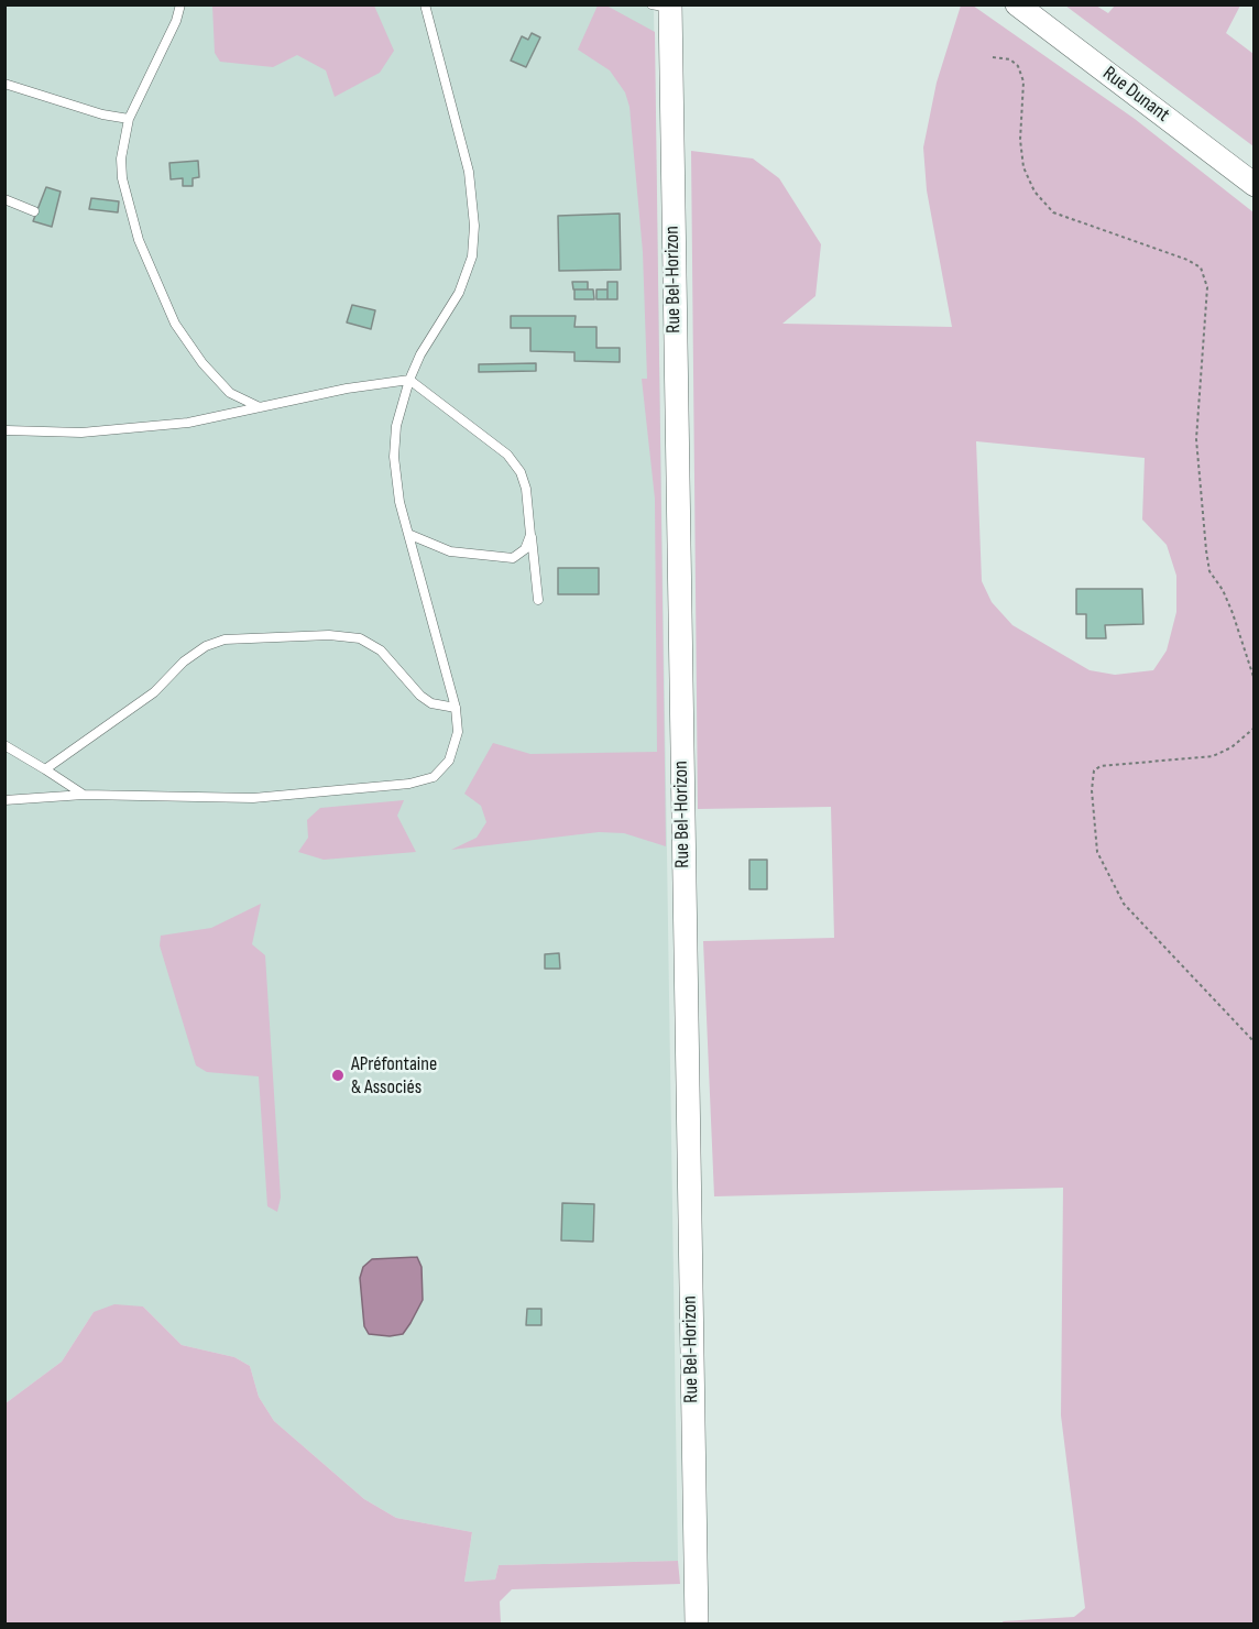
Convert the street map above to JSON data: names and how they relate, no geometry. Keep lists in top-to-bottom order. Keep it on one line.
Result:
{"streets":{"street":["Rue Dunant","Rue Bel-Horizon"]},"places":["APréfontaine & Associés"]}
